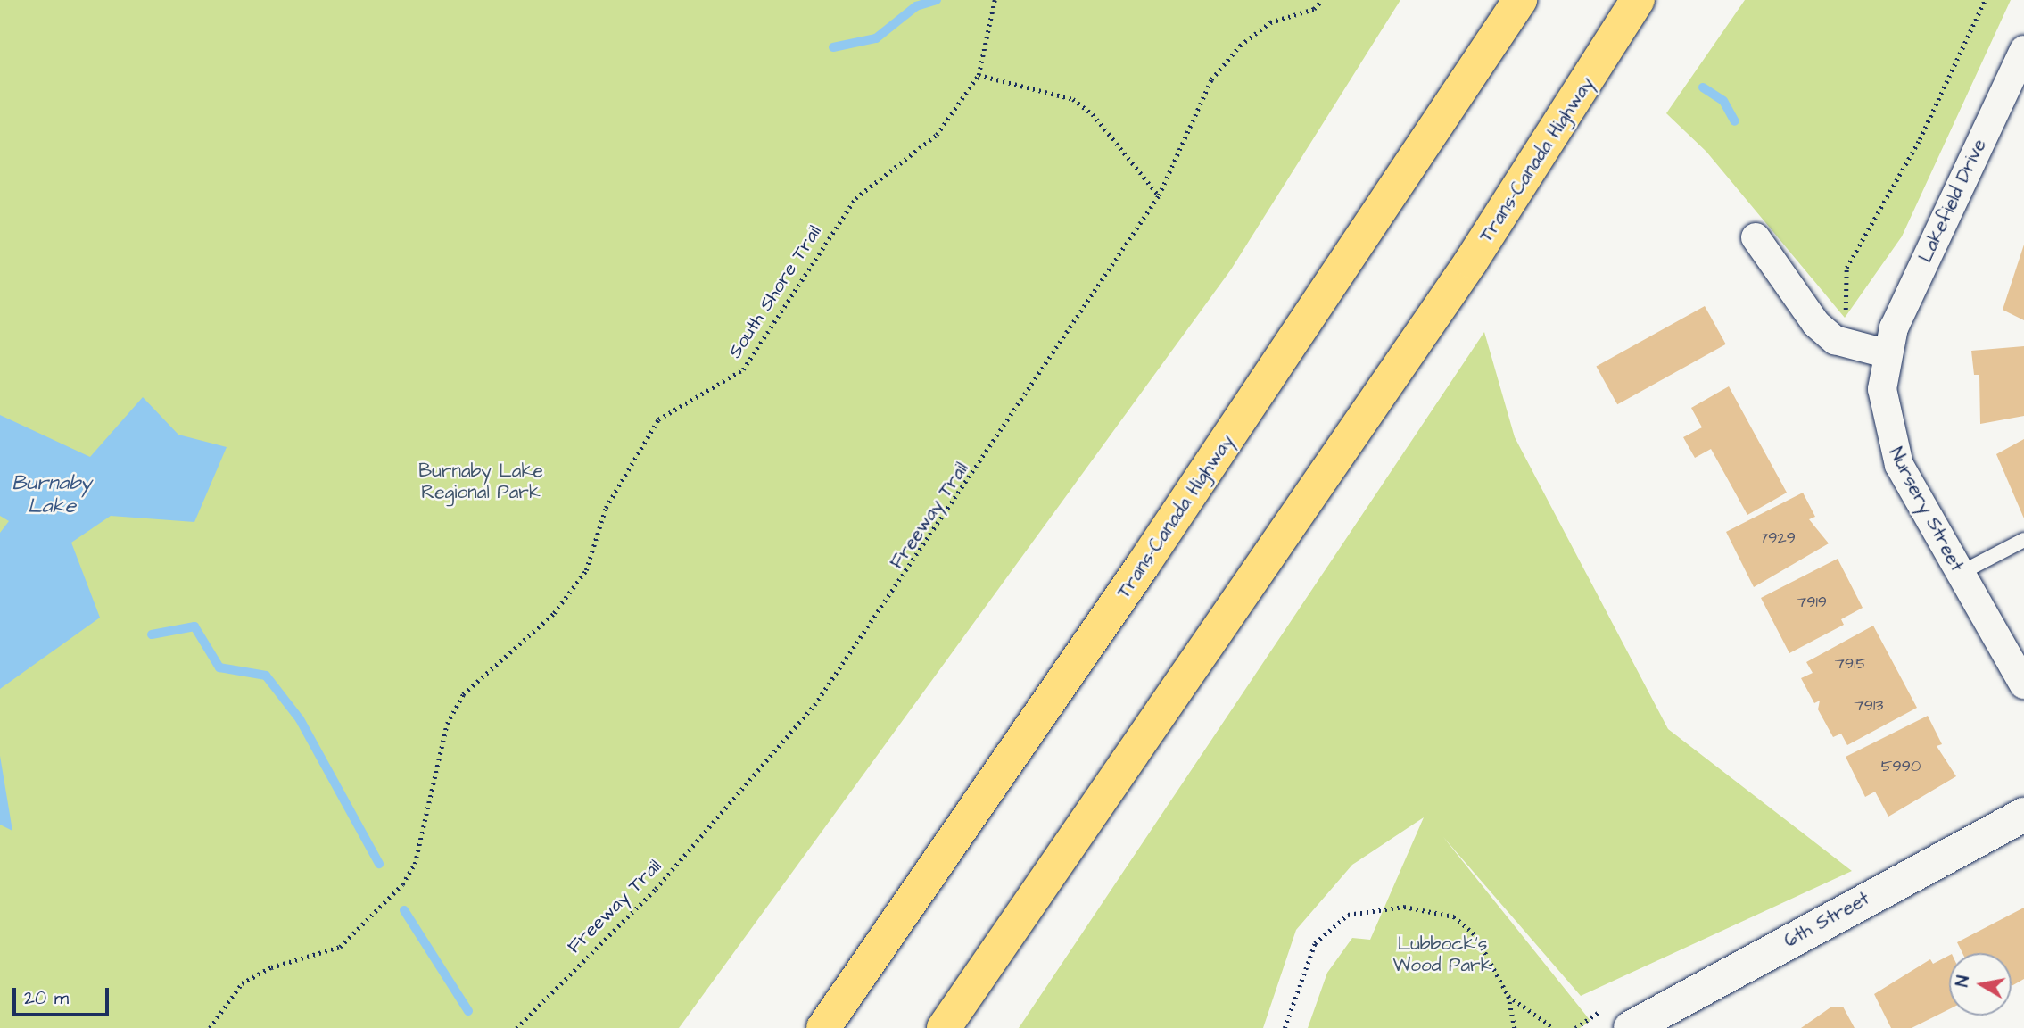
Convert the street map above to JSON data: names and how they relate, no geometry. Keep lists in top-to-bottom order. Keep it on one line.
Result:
{"streets":{"highway":["Trans-Canada Highway"],"street":["Lakefield Drive","Nursery Street","6th Street"],"path":["South Shore Trail","Freeway Trail"]},"crossings":[["Lakefield Drive","Nursery Street"]],"water":["Burnaby Lake"],"parks":["Burnaby Lake Regional Park","Lubbock's Wood Park"],"house_numbers":["7929","7919","7915","7913","5990"],"scale_bar":"20 m","north":"left"}
